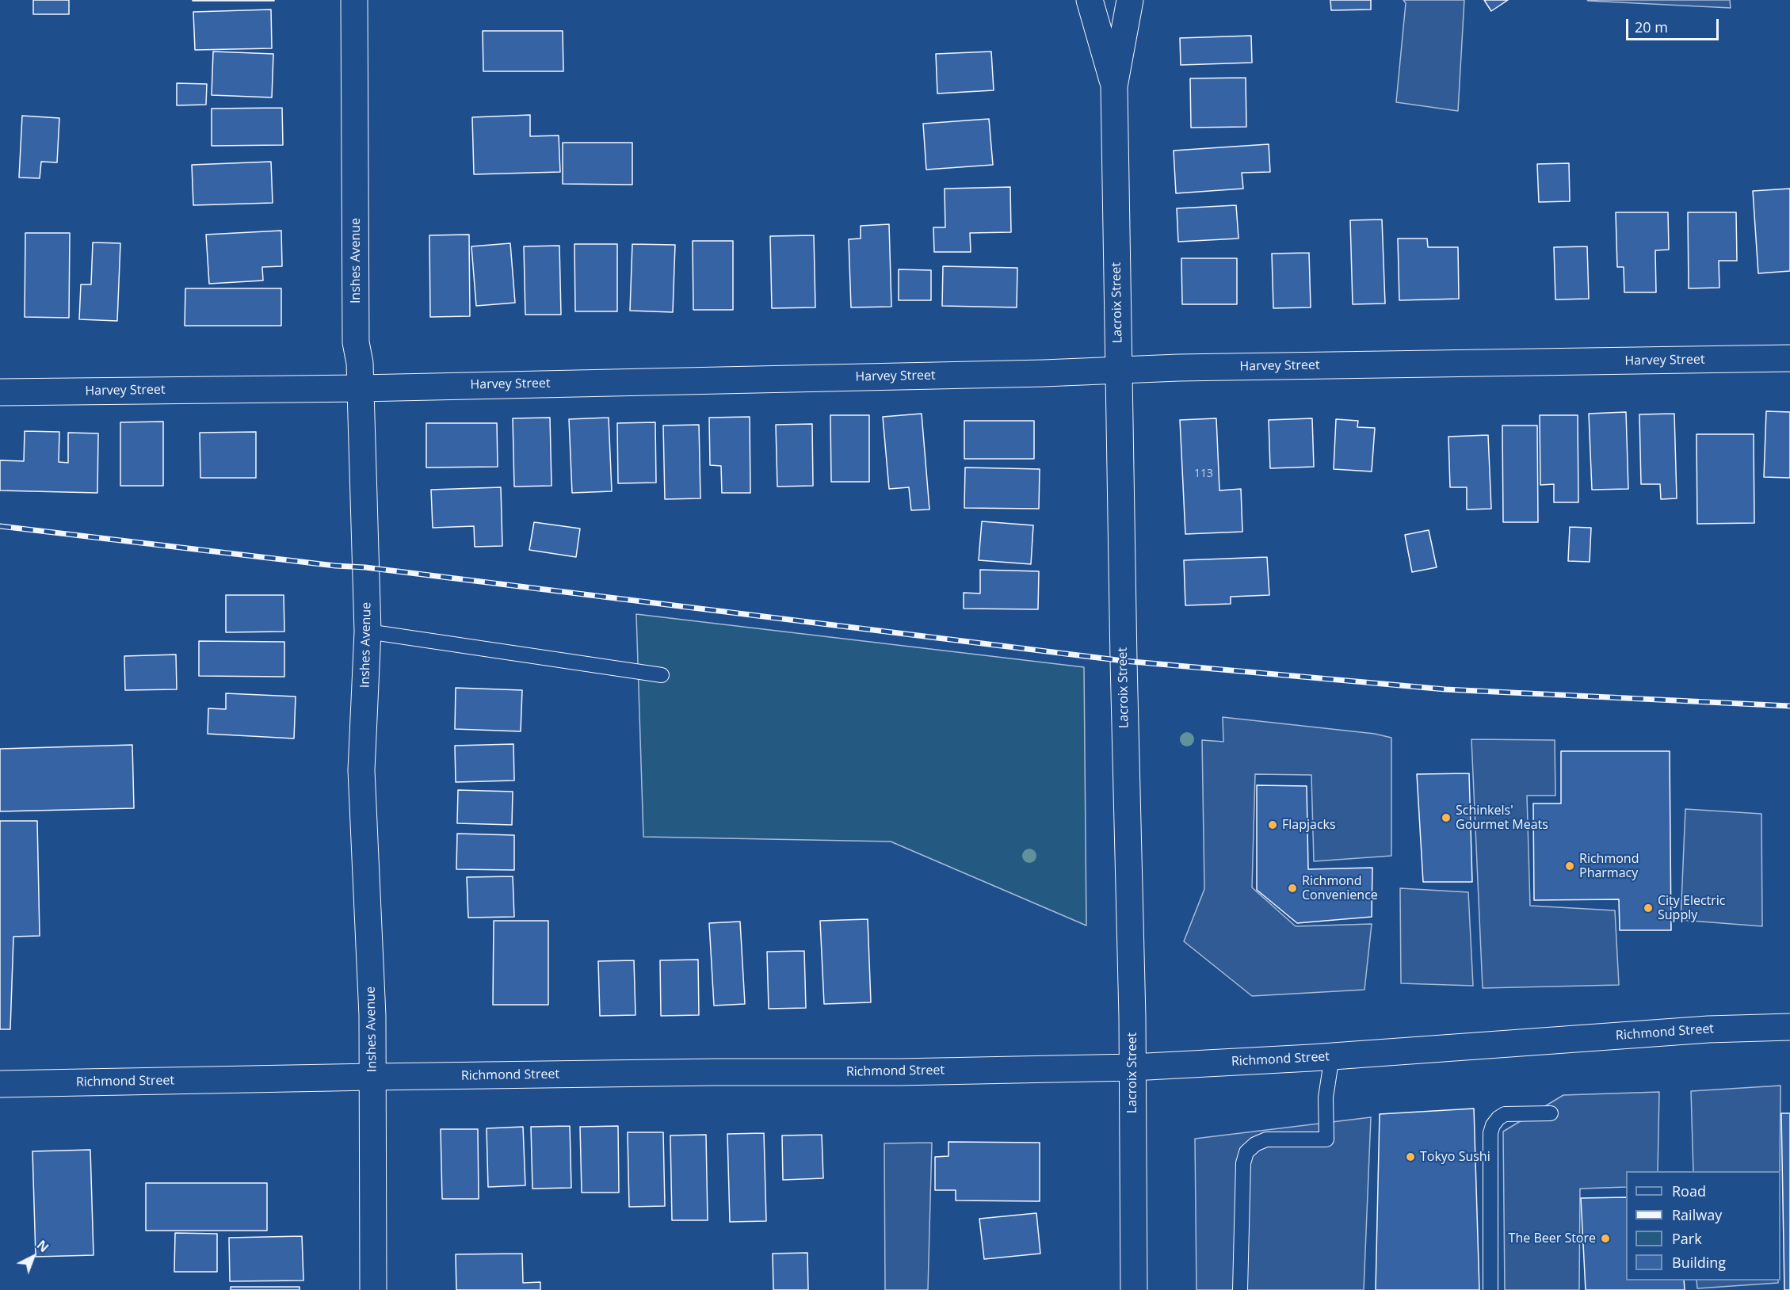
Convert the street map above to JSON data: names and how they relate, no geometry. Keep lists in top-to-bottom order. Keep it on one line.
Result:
{"streets":{"main road":["Inshes Avenue","Lacroix Street","Harvey Street","Richmond Street"]},"crossings":[["Inshes Avenue","Harvey Street"],["Inshes Avenue","Richmond Street"],["Lacroix Street","Harvey Street"],["Lacroix Street","Richmond Street"]],"places":["Schinkels' Gourmet Meats","Flapjacks","Richmond Pharmacy","Richmond Convenience","City Electric Supply","Tokyo Sushi","The Beer Store"],"house_numbers":["113"],"legend":["Road","Railway","Park","Building"],"scale_bar":"20 m","north":"top right"}
